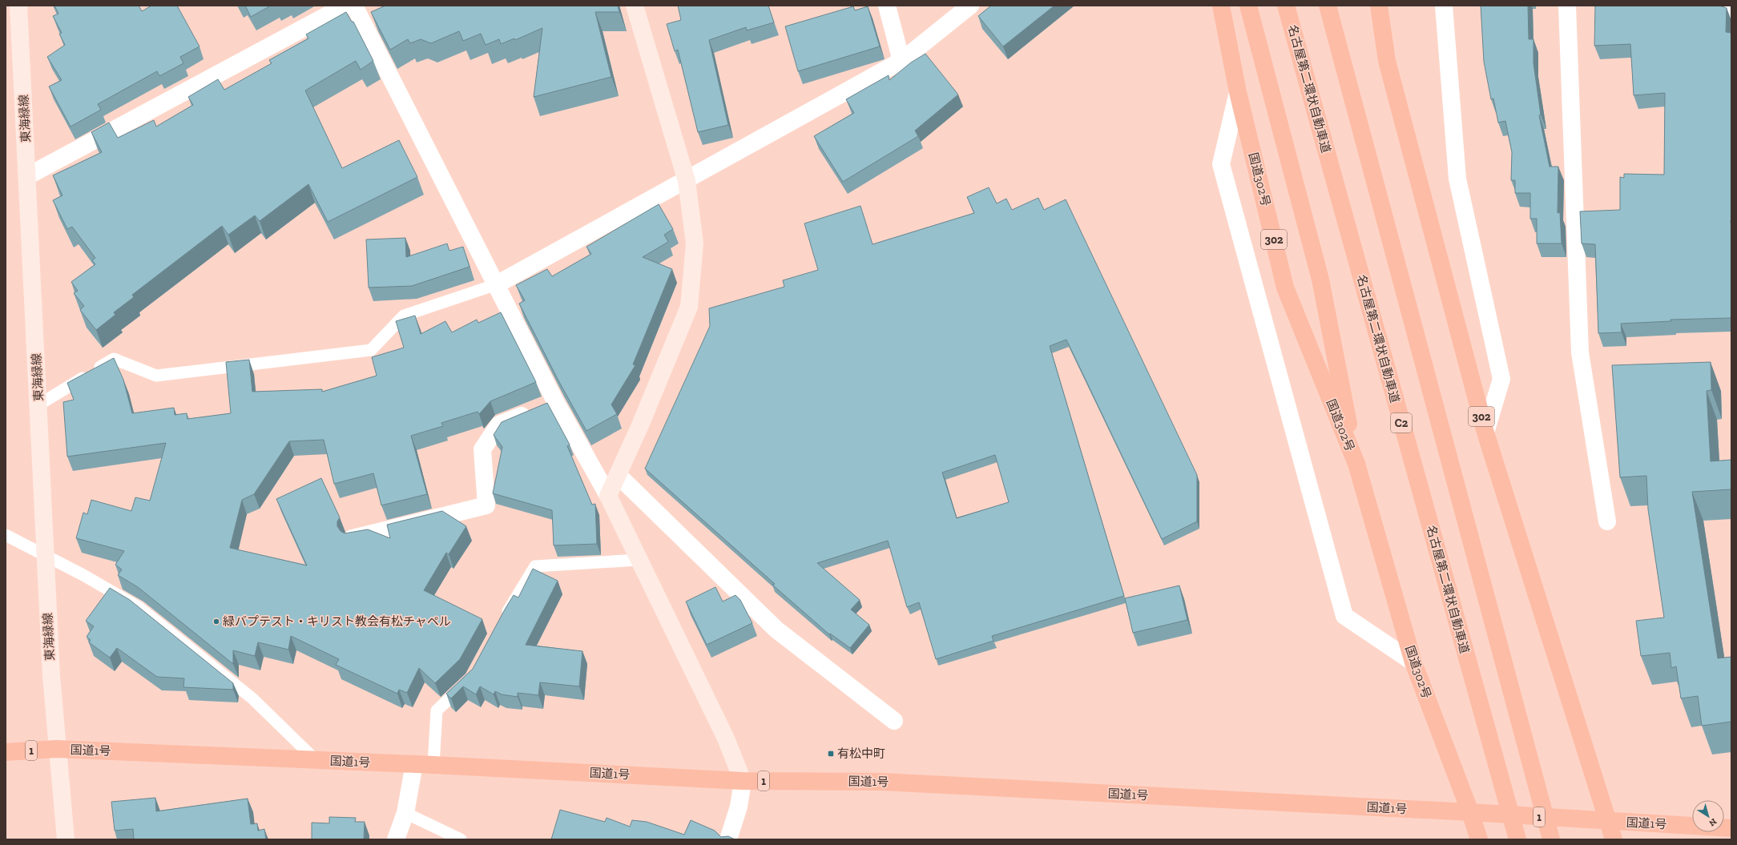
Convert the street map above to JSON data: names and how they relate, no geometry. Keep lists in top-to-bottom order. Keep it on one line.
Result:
{"streets":{"highway":["名古屋第二環状自動車道","国道302号","302","C2","1","国道1号"],"street":["東海緑線"]},"crossings":[["東海緑線","国道1号"],["国道302号","国道1号"],["302","国道1号"]],"places":{"other":["緑バプテスト・キリスト教会有松チャペル"],"transit":["有松中町"]},"north":"bottom right"}
